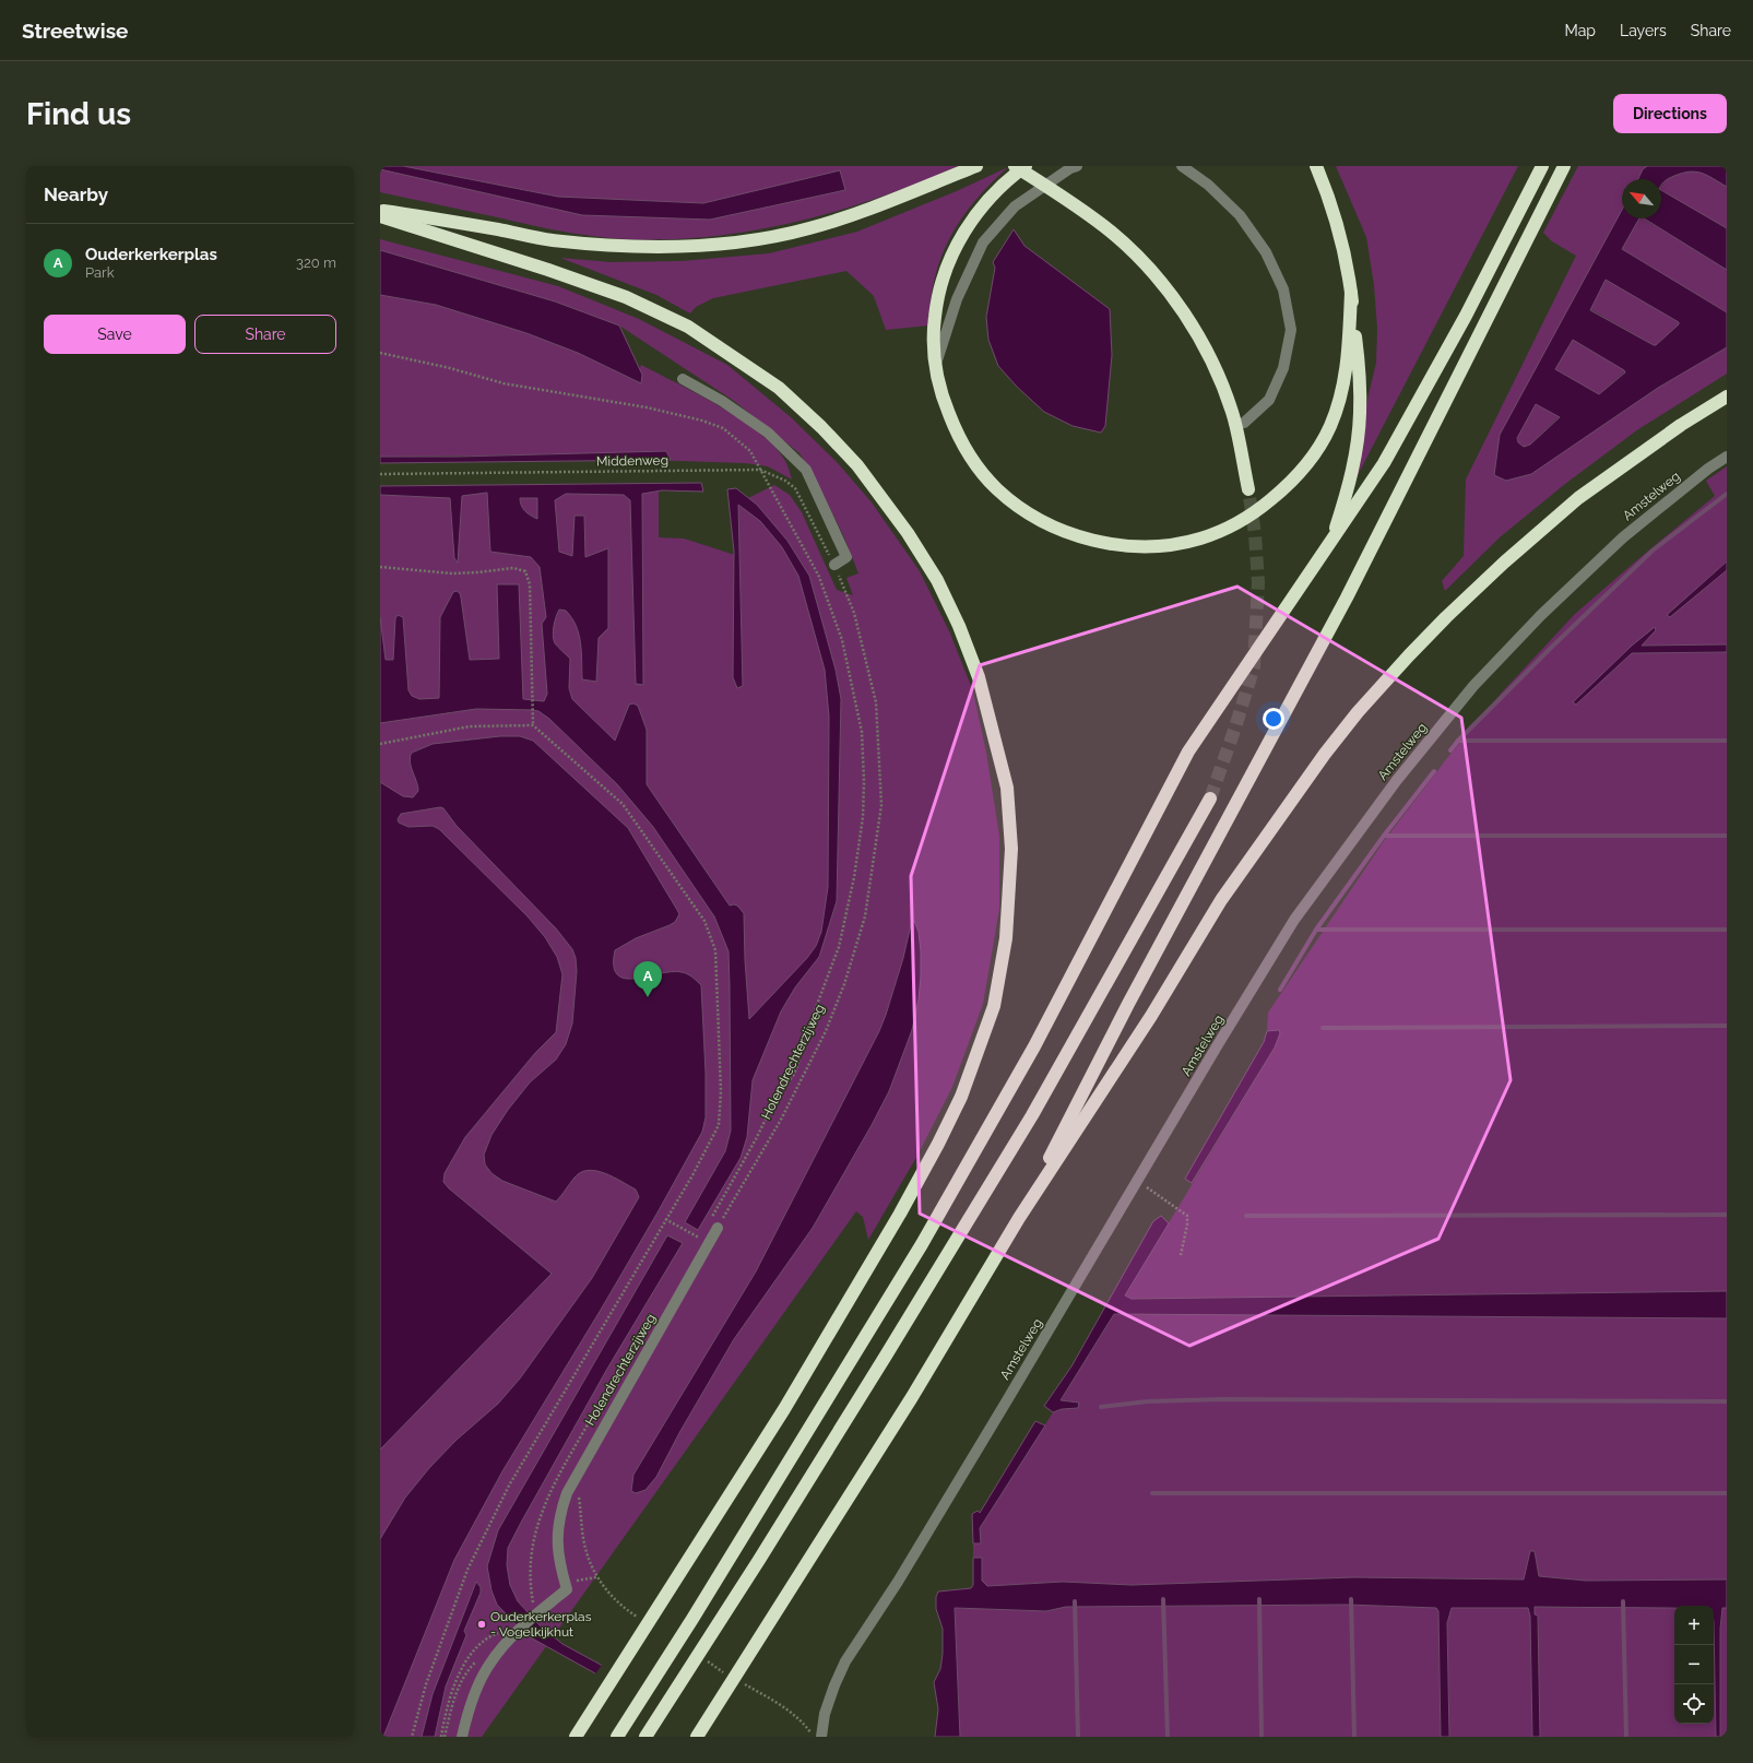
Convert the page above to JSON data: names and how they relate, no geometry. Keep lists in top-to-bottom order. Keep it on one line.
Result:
{"streets":{"street":["Amstelweg","Holendrechterzijweg"],"path":["Middenweg"]},"crossings":[["Middenweg","Holendrechterzijweg"]],"places":["Ouderkerkerplas - Vogelkijkhut"],"north":"top left","page":{"header":"Streetwise","nav":["Map","Layers","Share"],"buttons":["Directions",["Save","Share"]],"title":"Find us","heading":"Nearby","list":[{"mark":"A","name":"Ouderkerkerplas","note":"Park","value":"320 m"}],"pins":"A","map_buttons":["+","−"]}}
